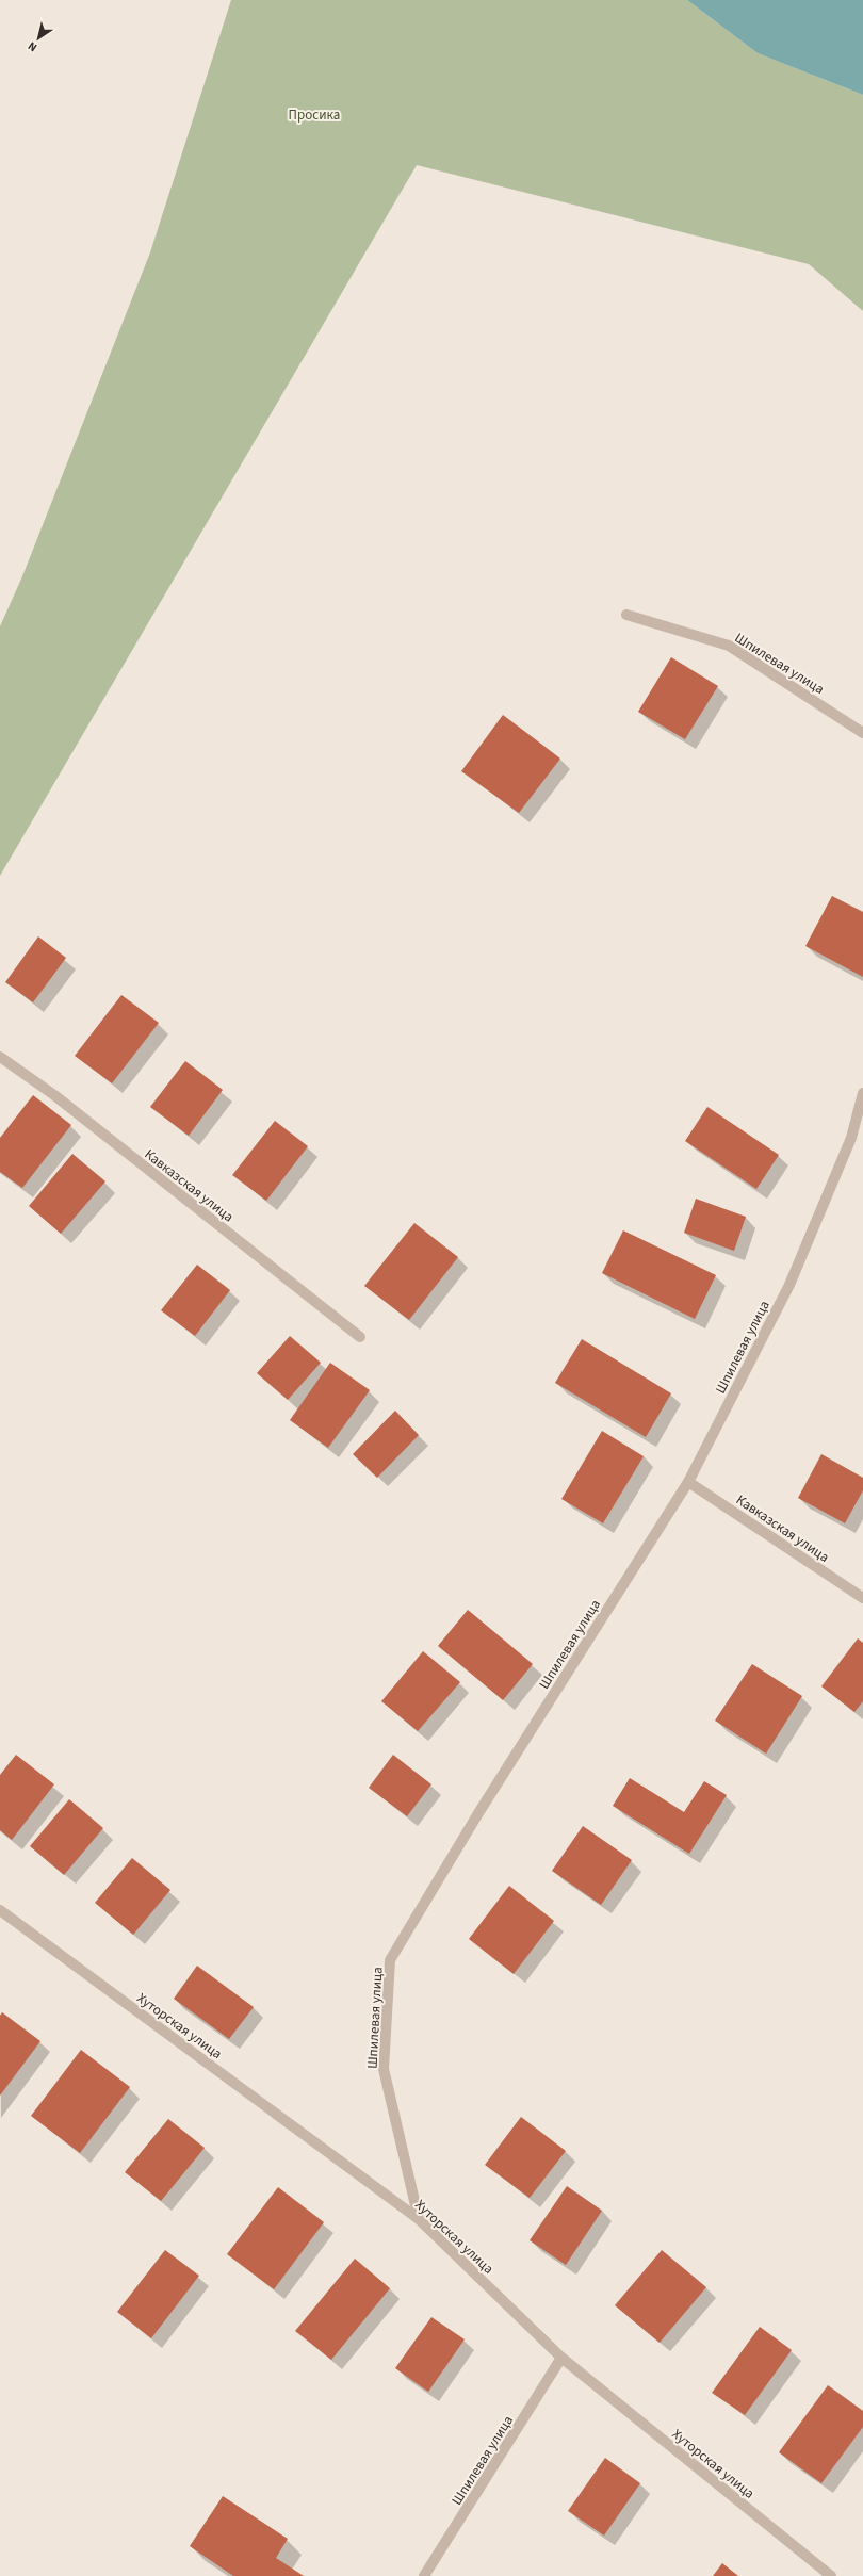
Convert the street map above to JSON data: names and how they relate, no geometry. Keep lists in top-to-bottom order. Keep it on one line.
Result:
{"streets":{"street":["Шпилевая улица","Кавказская улица","Хуторская улица"]},"crossings":[["Шпилевая улица","Кавказская улица"],["Шпилевая улица","Хуторская улица"]],"parks":["Просика"],"north":"bottom left"}
